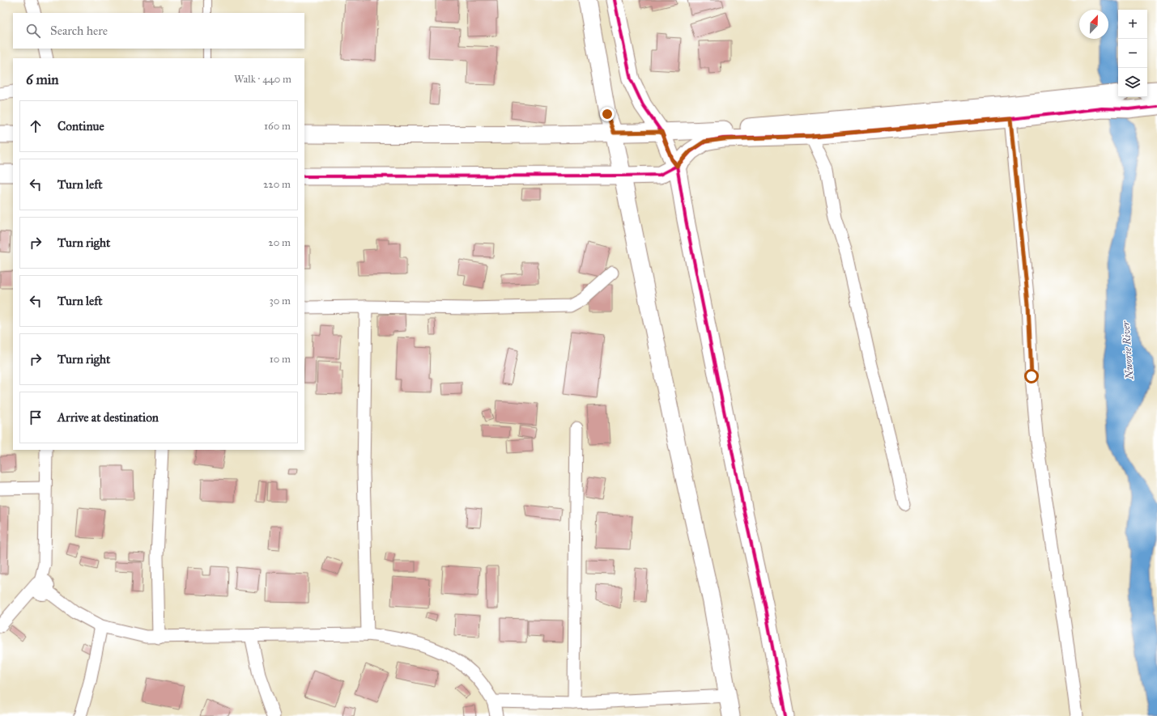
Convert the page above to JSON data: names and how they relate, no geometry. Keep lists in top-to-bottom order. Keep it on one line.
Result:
{"water":["Nworie River"],"north":"top right","page":{"map_buttons":["+","−"],"search":"Search here","heading":["6 min","Walk · 440 m"],"list":[["Continue","160 m"],["Turn left","220 m"],["Turn right","20 m"],["Turn left","30 m"],["Turn right","10 m"],"Arrive at destination"]}}
